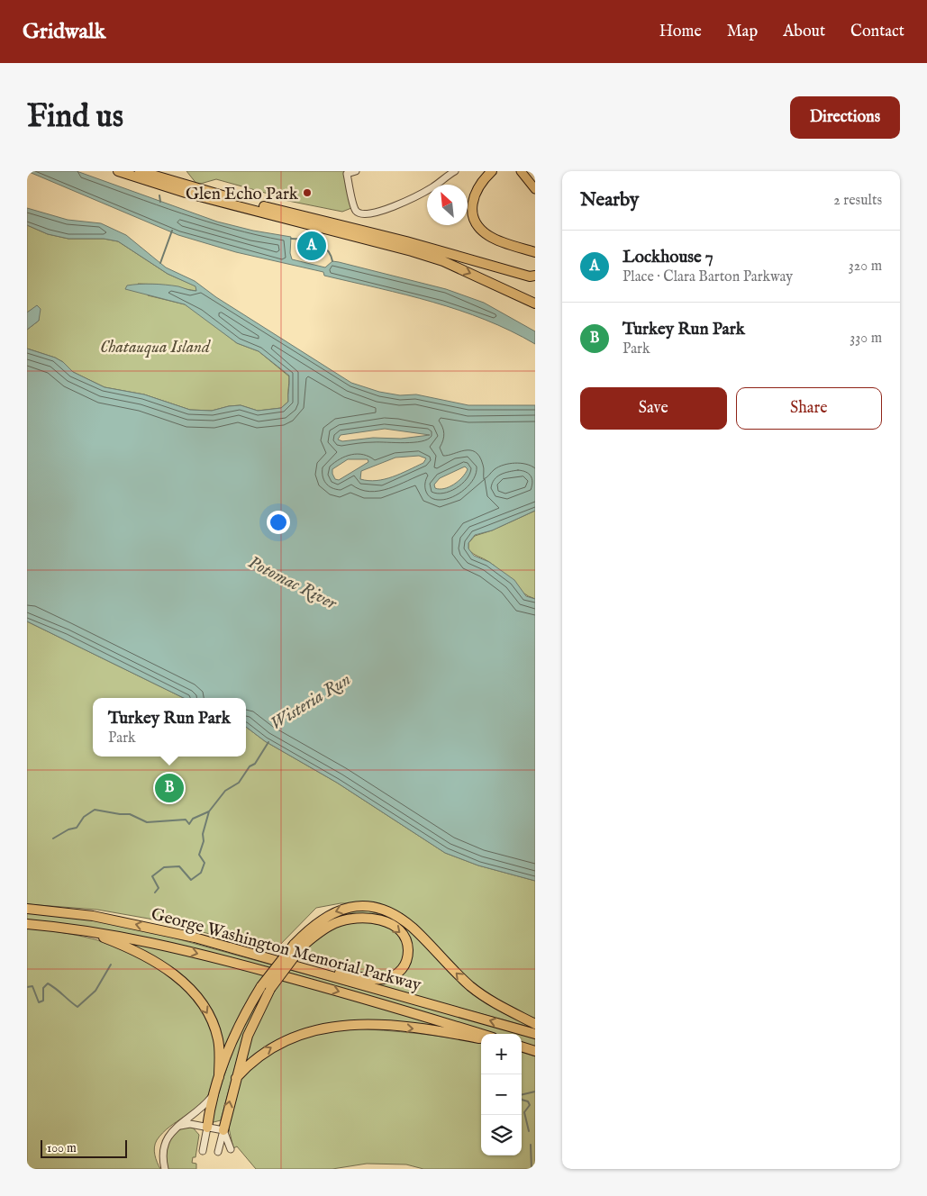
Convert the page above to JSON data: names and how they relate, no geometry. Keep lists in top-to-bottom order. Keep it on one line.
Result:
{"streets":{"highway":["George Washington Memorial Parkway"]},"water":["Potomac River","Wisteria Run"],"parks":["Chatauqua Island"],"places":["Glen Echo Park"],"scale_bar":"100 m","north":"top left","page":{"header":"Gridwalk","nav":["Home","Map","About","Contact"],"buttons":["Directions",["Save","Share"]],"title":"Find us","heading":["Nearby","2 results"],"pins":["A","B"],"list":[{"mark":"A","name":"Lockhouse 7","note":"Place · Clara Barton Parkway","value":"320 m"},{"mark":"B","name":"Turkey Run Park","note":"Park","value":"330 m"}],"popup":["Turkey Run Park","Park"],"map_buttons":["+","−"],"scale":"100 m"}}
